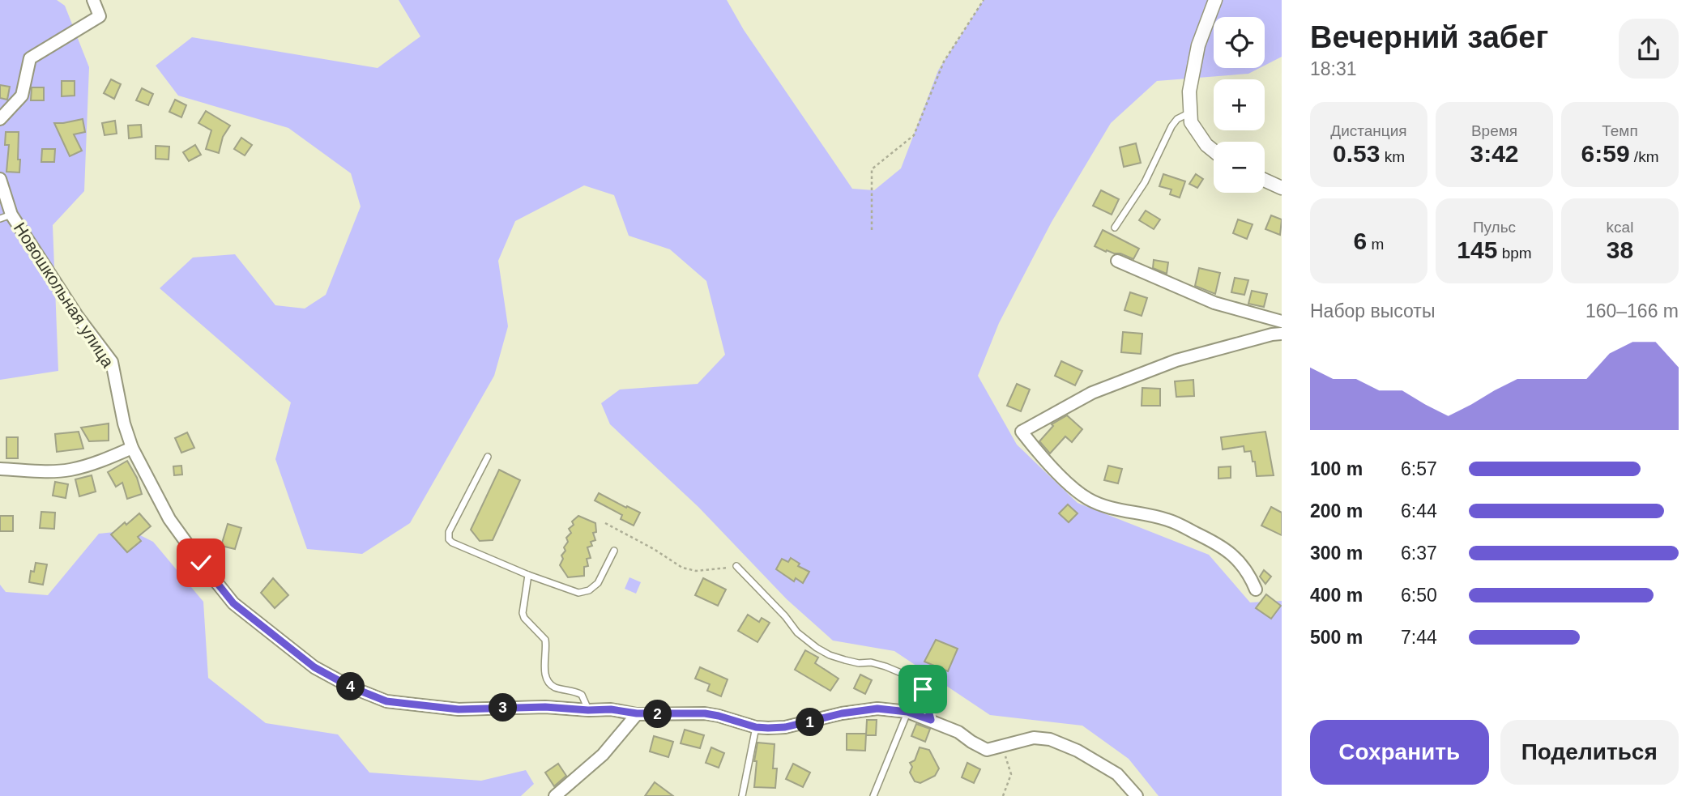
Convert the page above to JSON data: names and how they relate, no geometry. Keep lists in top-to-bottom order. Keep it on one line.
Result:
{"streets":{"street":["Новошкольная улица"]},"page":{"heading":["Вечерний забег","18:31"],"map_buttons":["+","−"],"stats":[["Дистанция","0.53 km"],["Время","3:42"],["Темп","6:59 /km"],["6 m"],["Пульс","145 bpm"],["kcal","38"]],"chart":["Набор высоты","160–166 m"],"list":[{"name":"100 m","note":"6:57"},{"name":"200 m","note":"6:44"},{"name":"300 m","note":"6:37"},{"name":"400 m","note":"6:50"},{"name":"500 m","note":"7:44"}],"pins":["4","3","2","1"],"buttons":["Сохранить","Поделиться"]}}
